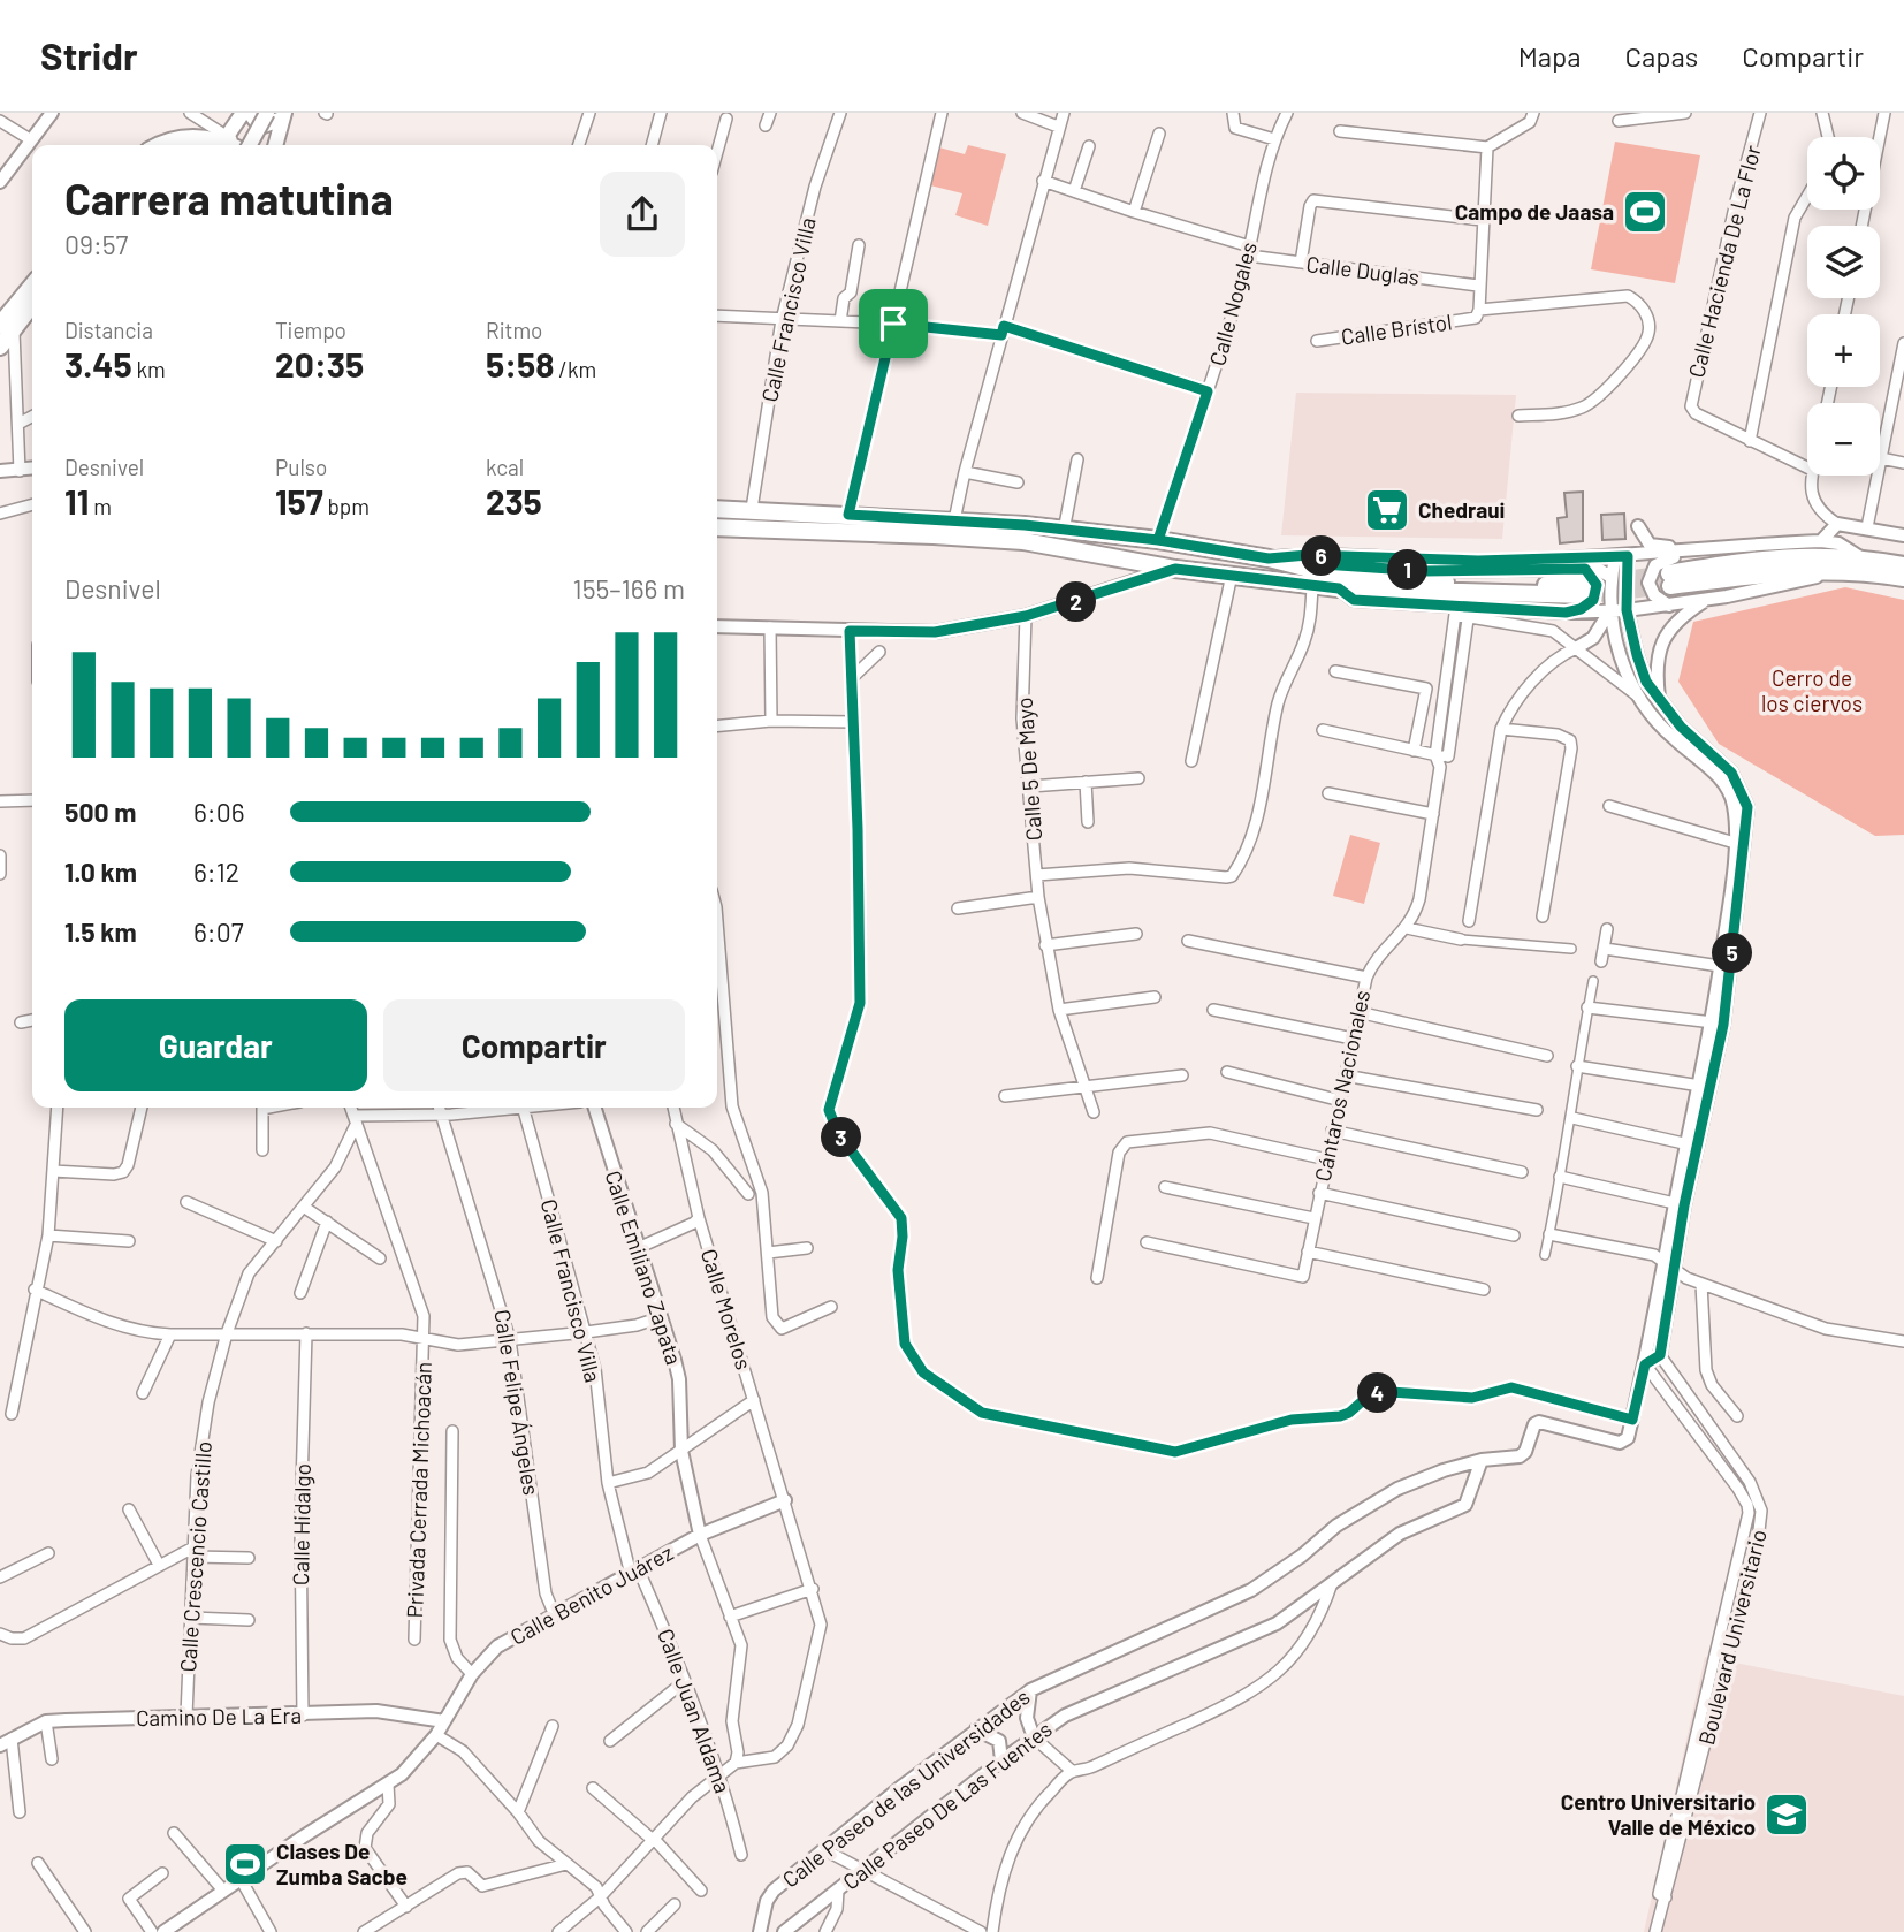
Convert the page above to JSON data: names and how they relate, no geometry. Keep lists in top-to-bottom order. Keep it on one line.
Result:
{"streets":{"street":["Calle Hacienda De La Flor","Calle Duglas","Calle Nogales","Calle Francisco Villa","Calle Brístol","Calle 5 De Mayo","Cántaros Nacionales","Calle Emiliano Zapata","Calle Morelos","Calle Felipe Ángeles","Privada Cerrada Michoacán","Calle Hidalgo","Calle Crescencio Castillo","Calle Benito Juárez","Boulevard Universitario","Calle Juan Aldama","Camino De La Era","Calle Paseo de las Universidades","Calle Paseo De Las Fuentes"]},"crossings":[["Calle Duglas","Calle Nogales"],["Calle Francisco Villa","Calle Benito Juárez"],["Calle Francisco Villa","Calle Juan Aldama"],["Calle Emiliano Zapata","Calle Morelos"],["Calle Emiliano Zapata","Calle Benito Juárez"],["Calle Morelos","Calle Benito Juárez"],["Calle Felipe Ángeles","Calle Benito Juárez"],["Privada Cerrada Michoacán","Calle Crescencio Castillo"],["Calle Hidalgo","Camino De La Era"],["Calle Crescencio Castillo","Camino De La Era"],["Calle Benito Juárez","Calle Juan Aldama"],["Calle Benito Juárez","Camino De La Era"],["Calle Paseo de las Universidades","Calle Paseo De Las Fuentes"]],"parks":["Cerro de los ciervos"],"places":{"sports":["Campo de Jaasa","Clases De Zumba Sacbe"],"supermarket":["Chedraui"],"school or university":["Centro Universitario Valle de México"]},"page":{"header":"Stridr","nav":["Mapa","Capas","Compartir"],"map_buttons":["+","−"],"heading":["Carrera matutina","09:57"],"stats":[["Distancia","3.45 km"],["Tiempo","20:35"],["Ritmo","5:58 /km"],["Desnivel","11 m"],["Pulso","157 bpm"],["kcal","235"]],"pins":["6","1","2","5","3","4"],"chart":["Desnivel","155–166 m"],"list":[{"name":"500 m","note":"6:06"},{"name":"1.0 km","note":"6:12"},{"name":"1.5 km","note":"6:07"}],"buttons":["Guardar","Compartir"]}}
